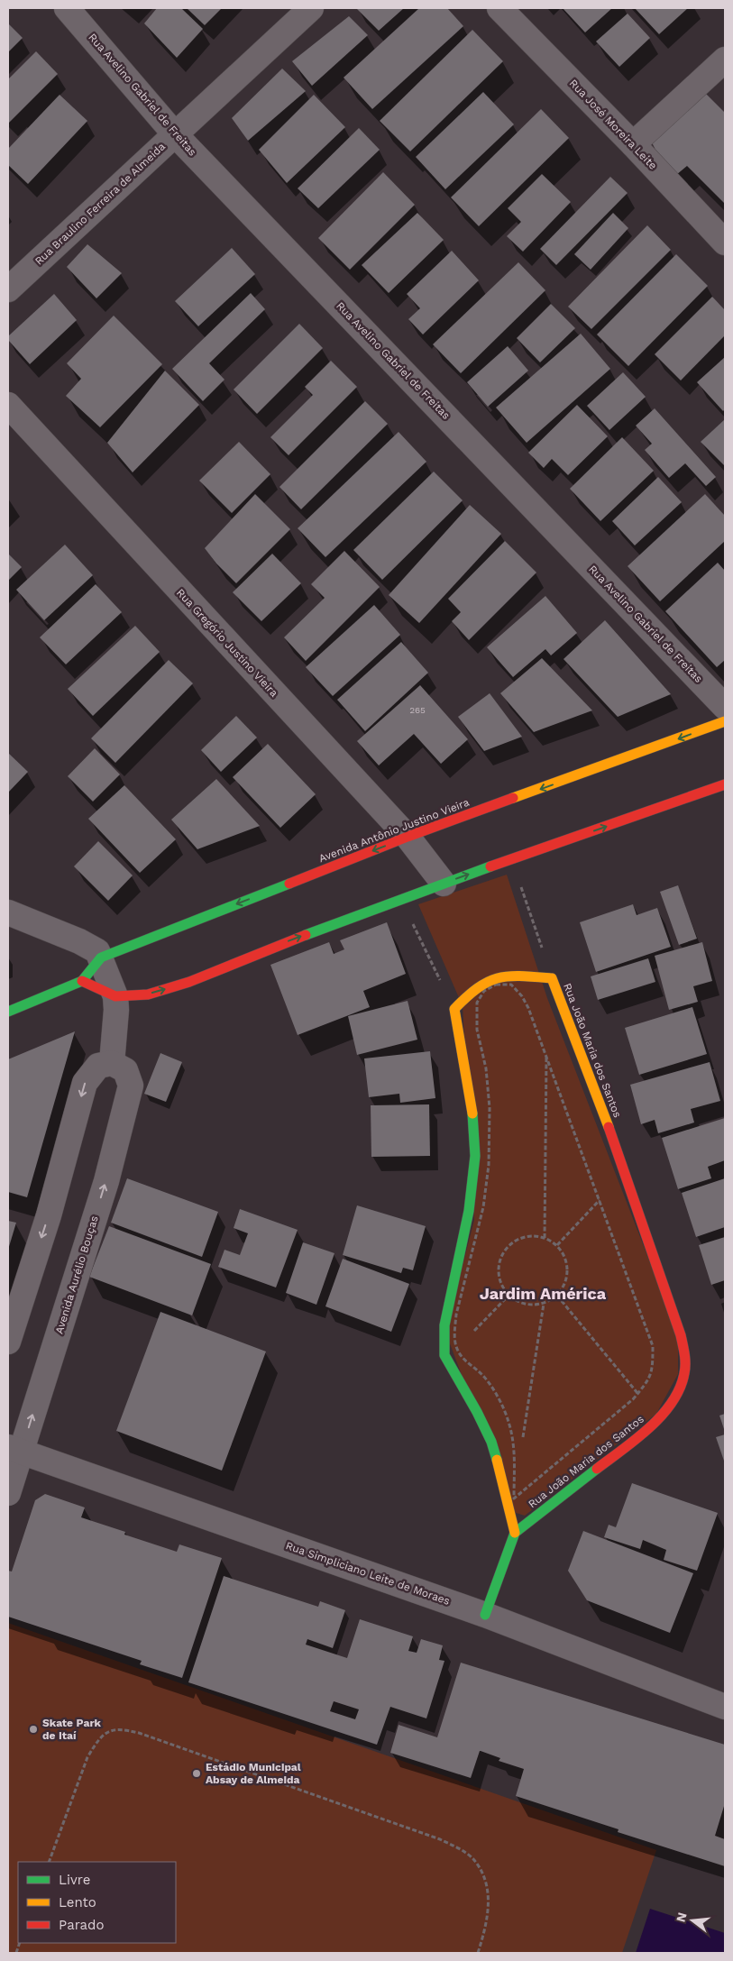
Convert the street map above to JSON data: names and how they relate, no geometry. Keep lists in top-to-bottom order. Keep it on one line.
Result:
{"streets":{"main road":["Avenida Antônio Justino Vieira","Rua João Maria dos Santos"],"street":["Rua Avelino Gabriel de Freitas","Rua José Moreira Leite","Rua Braulino Ferreira de Almeida","Rua Gregório Justino Vieira","Avenida Aurélio Bouças","Rua Simpliciano Leite de Moraes"]},"crossings":[["Rua Avelino Gabriel de Freitas","Rua Braulino Ferreira de Almeida"],["Rua Gregório Justino Vieira","Avenida Antônio Justino Vieira"],["Avenida Aurélio Bouças","Rua Simpliciano Leite de Moraes"]],"districts":["Jardim América"],"places":["Skate Park de Itaí","Estádio Municipal Absay de Almeida"],"house_numbers":["265"],"legend":["Livre","Lento","Parado"],"north":"left"}
